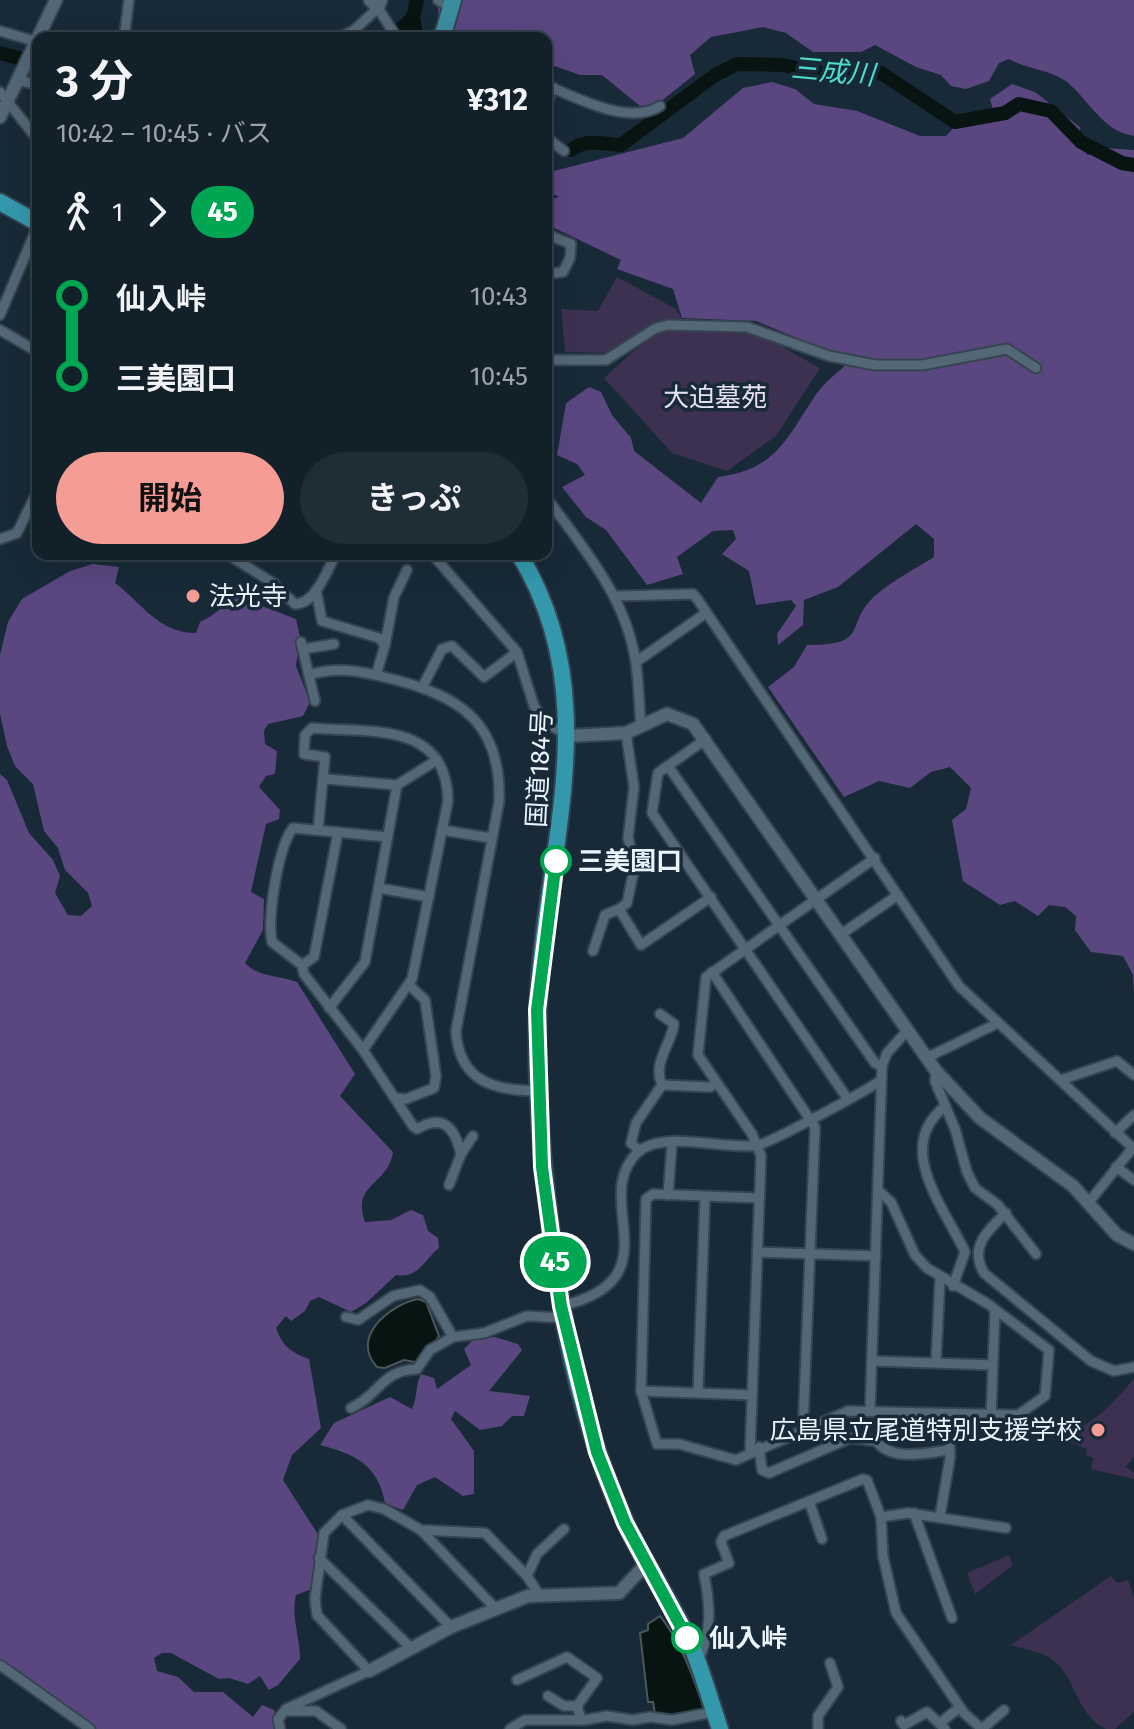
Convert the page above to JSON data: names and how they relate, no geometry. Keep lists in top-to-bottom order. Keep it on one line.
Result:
{"streets":{"highway":["国道184号"]},"water":["三成川"],"parks":["大迫墓苑"],"places":["法光寺","三美園口","広島県立尾道特別支援学校","仙入峠"],"lines":["bus line 45"],"page":{"on_map":"45","heading":["3 分","10:42 – 10:45 · バス","¥312"],"legs":["1","45"],"list":[{"name":"仙入峠","value":"10:43"},{"name":"三美園口","value":"10:45"}],"buttons":["開始","きっぷ"]}}
